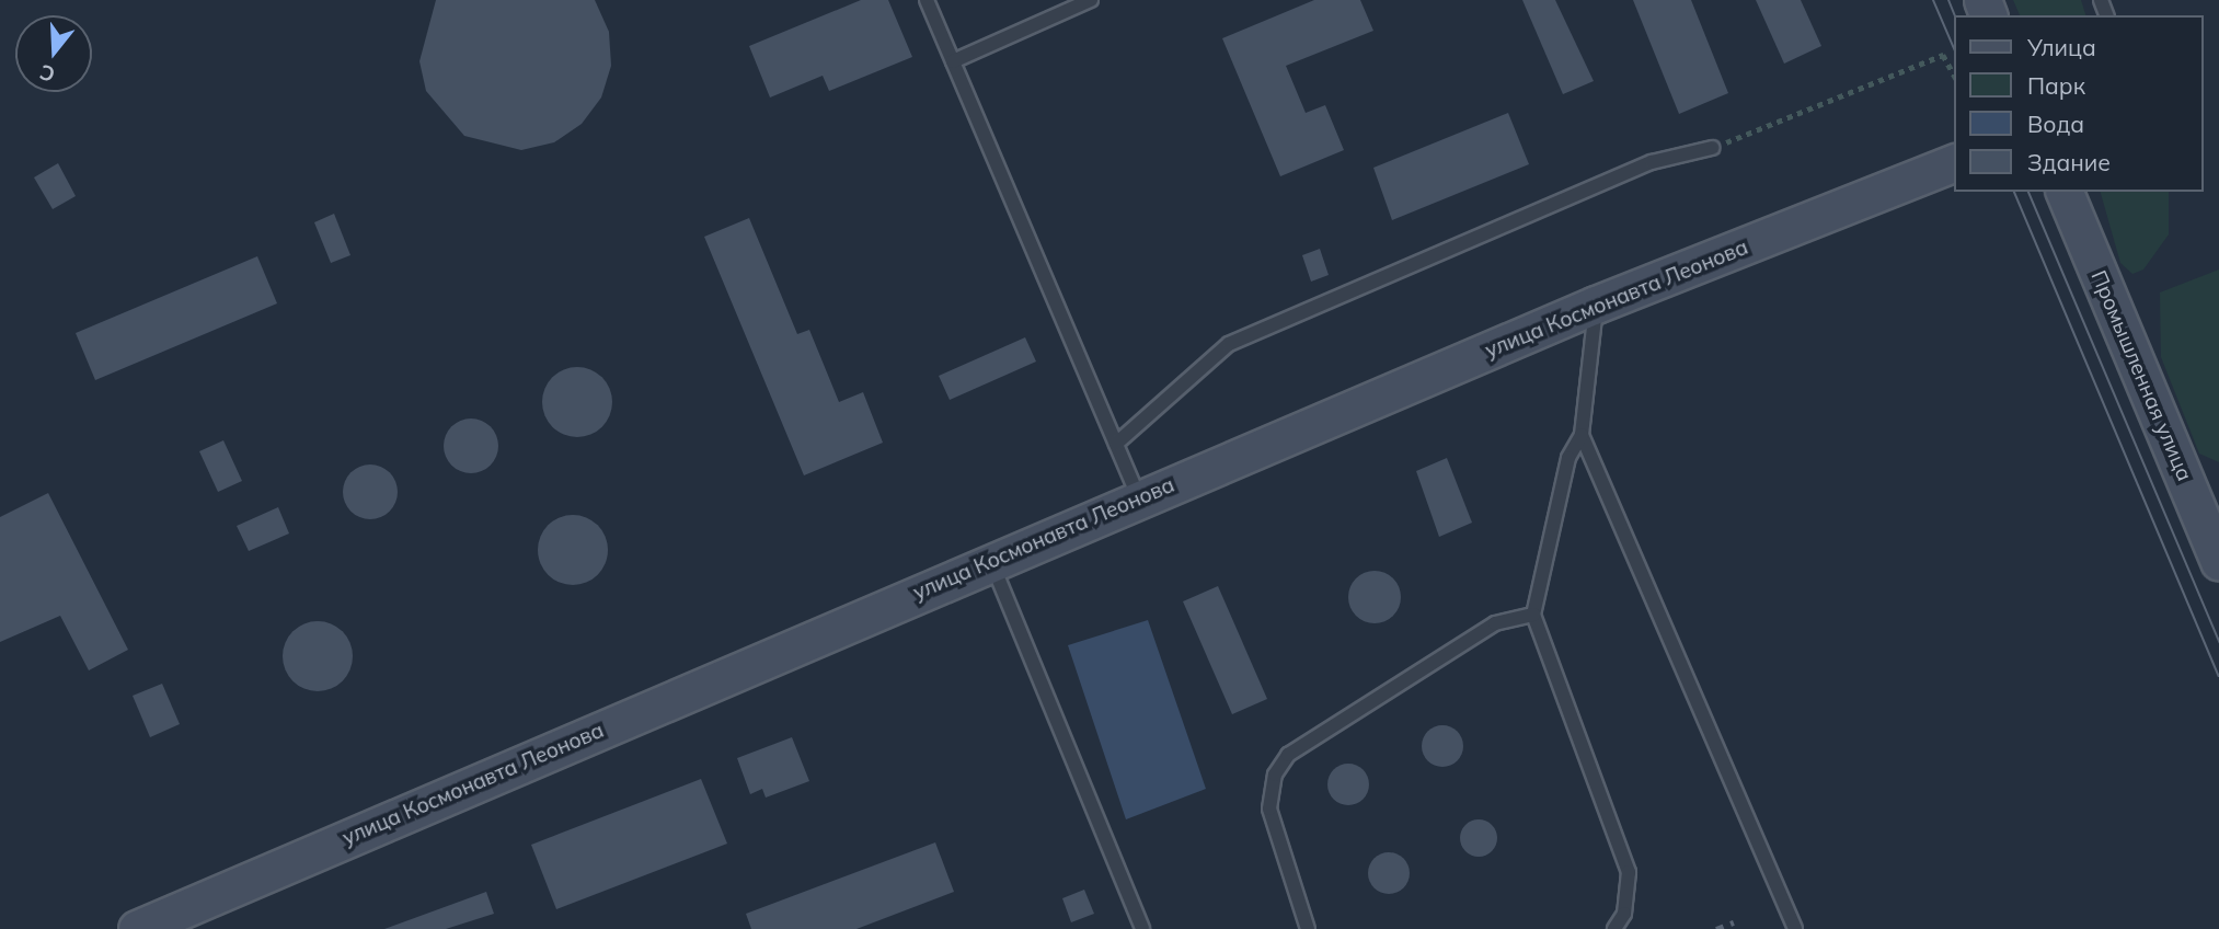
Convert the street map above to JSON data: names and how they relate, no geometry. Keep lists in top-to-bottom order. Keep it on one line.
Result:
{"streets":{"street":["улица Космонавта Леонова","Промышленная улица"]},"legend":["Улица","Парк","Вода","Здание"],"north":"bottom"}
